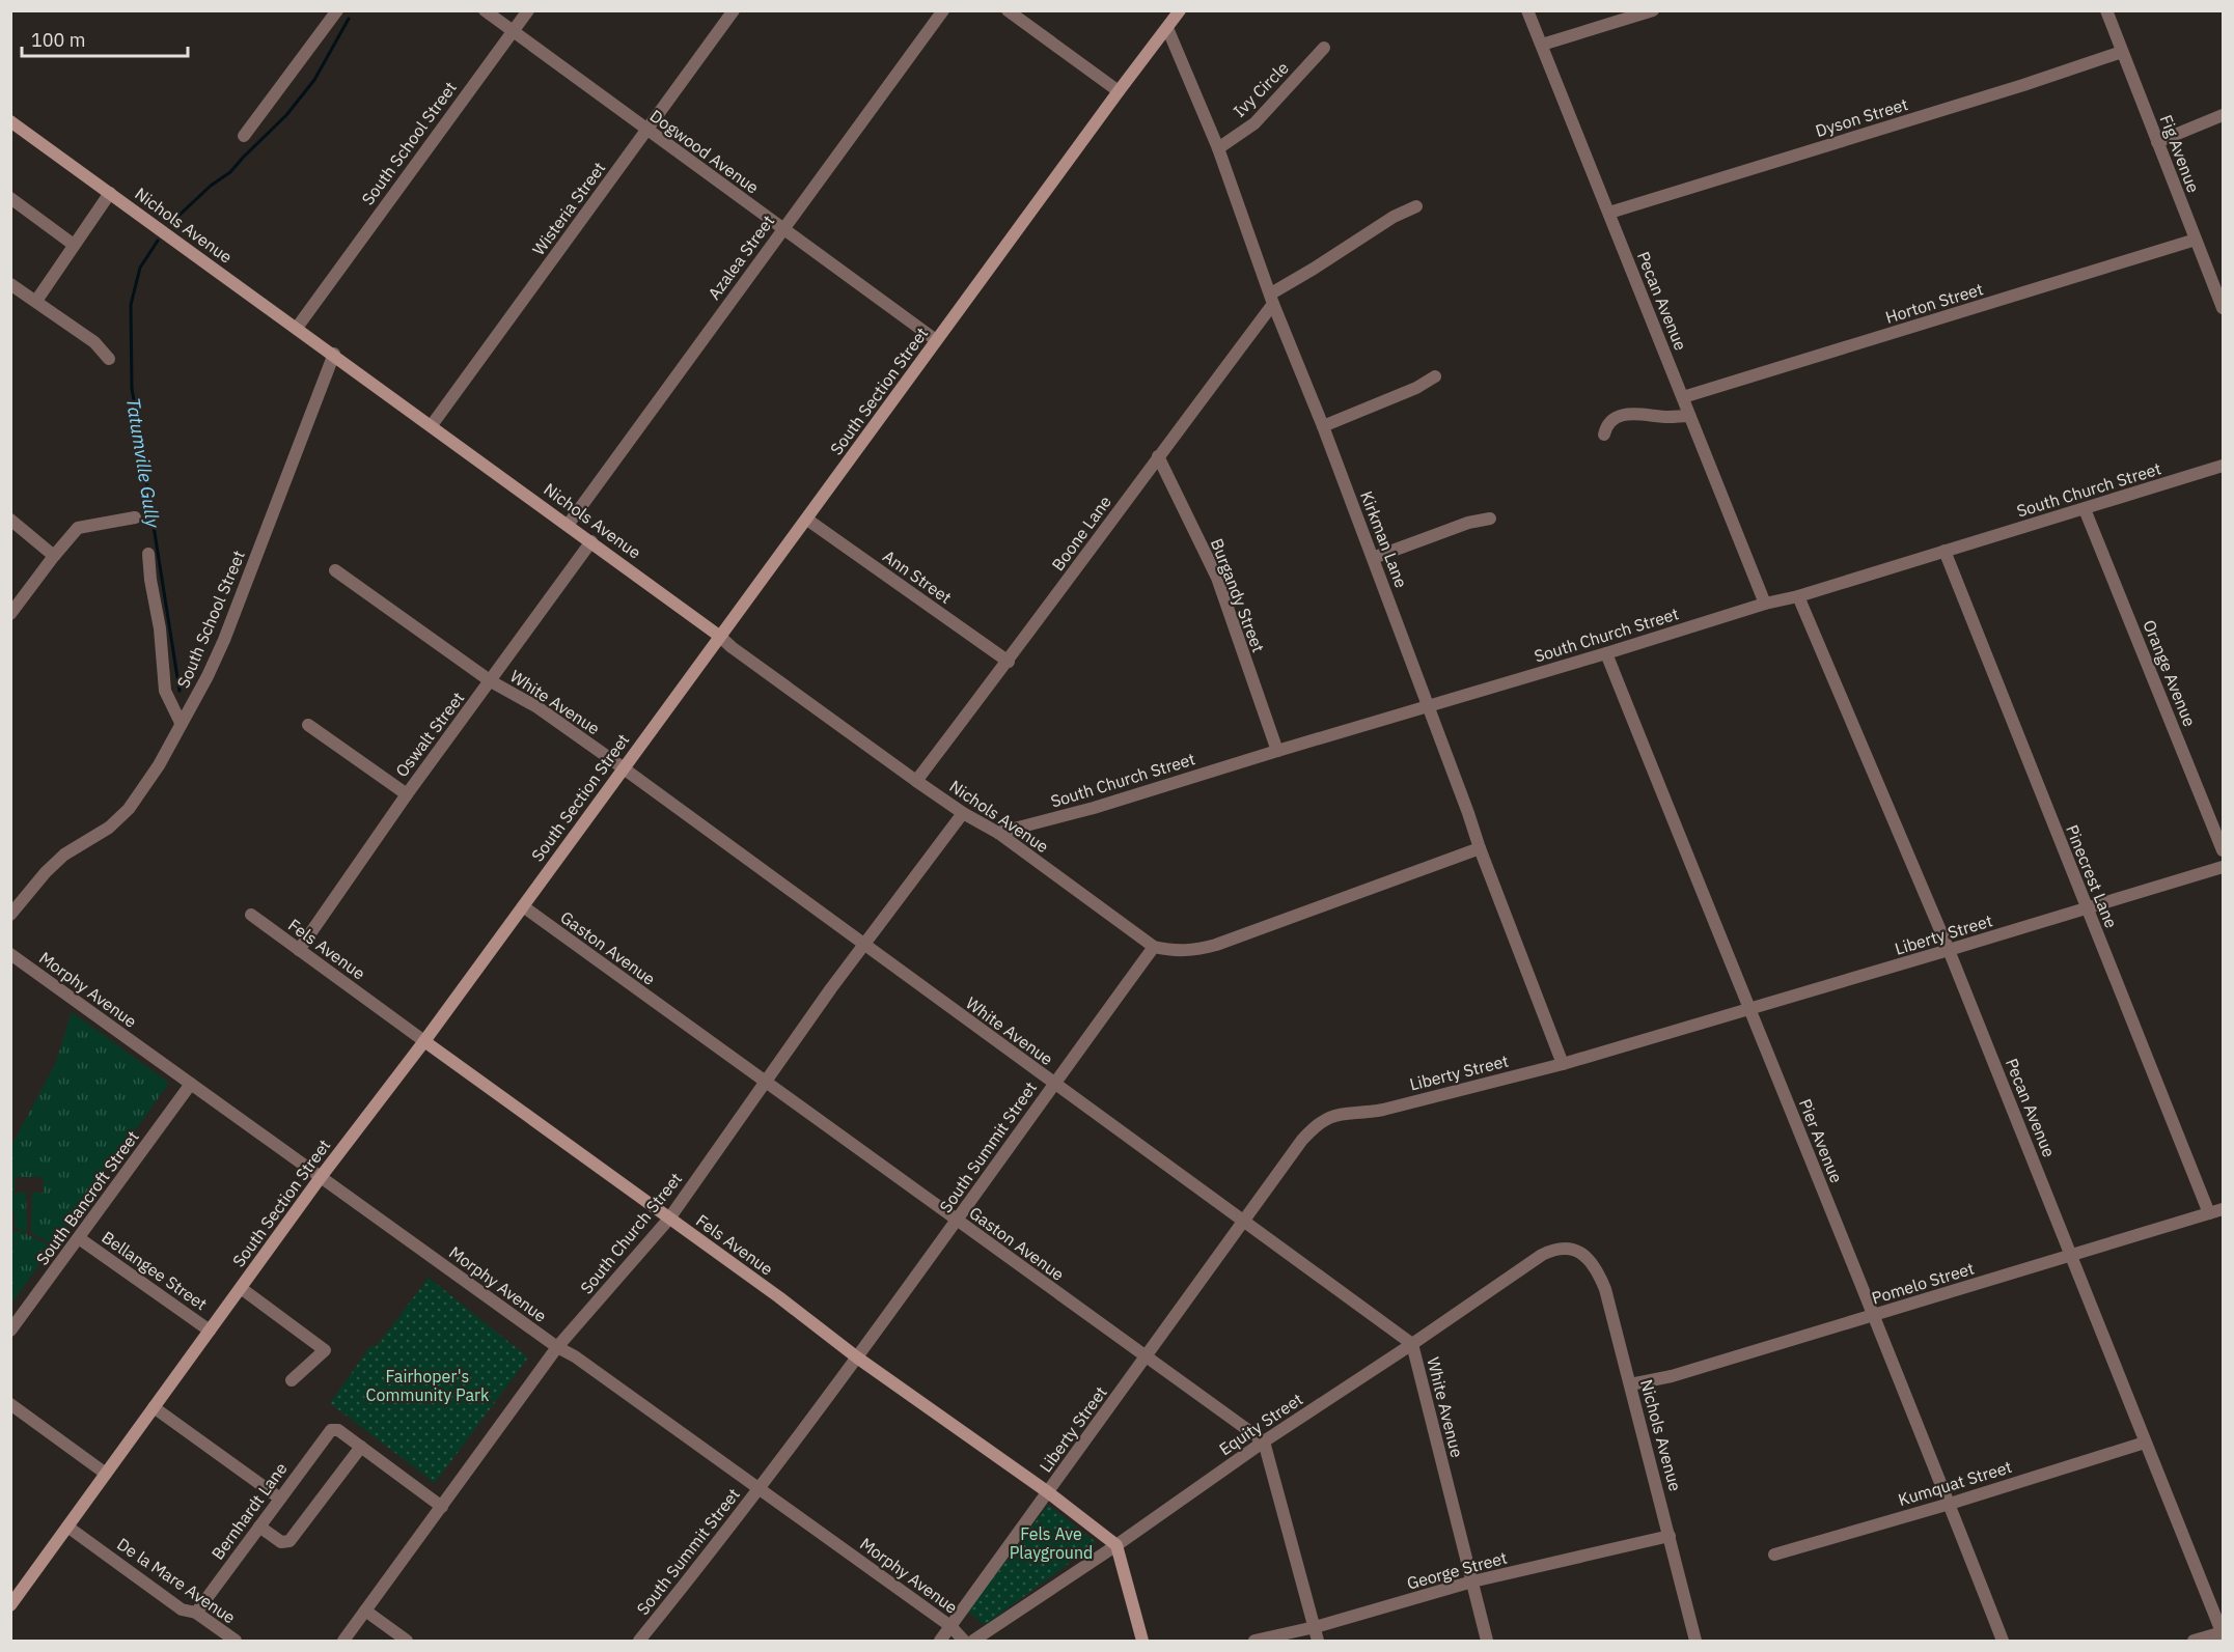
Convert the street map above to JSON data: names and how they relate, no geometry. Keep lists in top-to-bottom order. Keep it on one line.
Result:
{"streets":{"street":["Ivy Circle","Dyson Street","South School Street","Dogwood Avenue","Fig Avenue","Wisteria Street","Nichols Avenue","Azalea Street","Pecan Avenue","Horton Street","South Section Street","South Church Street","Boone Lane","Kirkman Lane","Ann Street","Burgandy Street","Orange Avenue","White Avenue","Oswalt Street","Pinecrest Lane","Liberty Street","Gaston Avenue","Fels Avenue","Morphy Avenue","Pier Avenue","South Summit Street","South Bancroft Street","Bellangee Street","Pomelo Street","Equity Street","Kumquat Street","Bernhardt Lane","George Street","De la Mare Avenue"]},"crossings":[["Ivy Circle","Kirkman Lane"],["Dyson Street","Fig Avenue"],["Dyson Street","Pecan Avenue"],["South School Street","Dogwood Avenue"],["South School Street","Nichols Avenue"],["Dogwood Avenue","Wisteria Street"],["Dogwood Avenue","Azalea Street"],["Dogwood Avenue","South Section Street"],["Fig Avenue","Horton Street"],["Wisteria Street","Nichols Avenue"],["Nichols Avenue","Azalea Street"],["Nichols Avenue","South Section Street"],["Nichols Avenue","South Church Street"],["Nichols Avenue","Boone Lane"],["Nichols Avenue","Oswalt Street"],["Nichols Avenue","South Summit Street"],["Nichols Avenue","Pomelo Street"],["Nichols Avenue","Equity Street"],["Nichols Avenue","George Street"],["Pecan Avenue","Horton Street"],["Pecan Avenue","South Church Street"],["Pecan Avenue","Liberty Street"],["Pecan Avenue","Pomelo Street"],["Pecan Avenue","Kumquat Street"],["South Section Street","Kirkman Lane"],["South Section Street","Ann Street"],["South Section Street","White Avenue"],["South Section Street","Gaston Avenue"],["South Section Street","Fels Avenue"],["South Section Street","Morphy Avenue"],["South Section Street","Bellangee Street"],["South Section Street","De la Mare Avenue"],["South Church Street","Kirkman Lane"],["South Church Street","Burgandy Street"],["South Church Street","Orange Avenue"],["South Church Street","White Avenue"],["South Church Street","Pinecrest Lane"],["South Church Street","Gaston Avenue"],["South Church Street","Fels Avenue"],["South Church Street","Morphy Avenue"],["South Church Street","Pier Avenue"],["Boone Lane","Kirkman Lane"],["Boone Lane","Ann Street"],["Boone Lane","Burgandy Street"],["Kirkman Lane","Liberty Street"],["White Avenue","Oswalt Street"],["White Avenue","Liberty Street"],["White Avenue","South Summit Street"],["White Avenue","Equity Street"],["White Avenue","George Street"],["Oswalt Street","Fels Avenue"],["Pinecrest Lane","Liberty Street"],["Pinecrest Lane","Pomelo Street"],["Liberty Street","Gaston Avenue"],["Liberty Street","Fels Avenue"],["Liberty Street","Morphy Avenue"],["Liberty Street","Pier Avenue"],["Gaston Avenue","South Summit Street"],["Gaston Avenue","Equity Street"],["Fels Avenue","South Summit Street"],["Fels Avenue","Equity Street"],["Morphy Avenue","South Summit Street"],["Morphy Avenue","South Bancroft Street"],["Pier Avenue","Pomelo Street"],["Pier Avenue","Kumquat Street"],["South Bancroft Street","Bellangee Street"],["Bernhardt Lane","De la Mare Avenue"]],"water":["Tatumville Gully"],"parks":["Fairhoper's Community Park","Fels Ave Playground"],"scale_bar":"100 m"}
